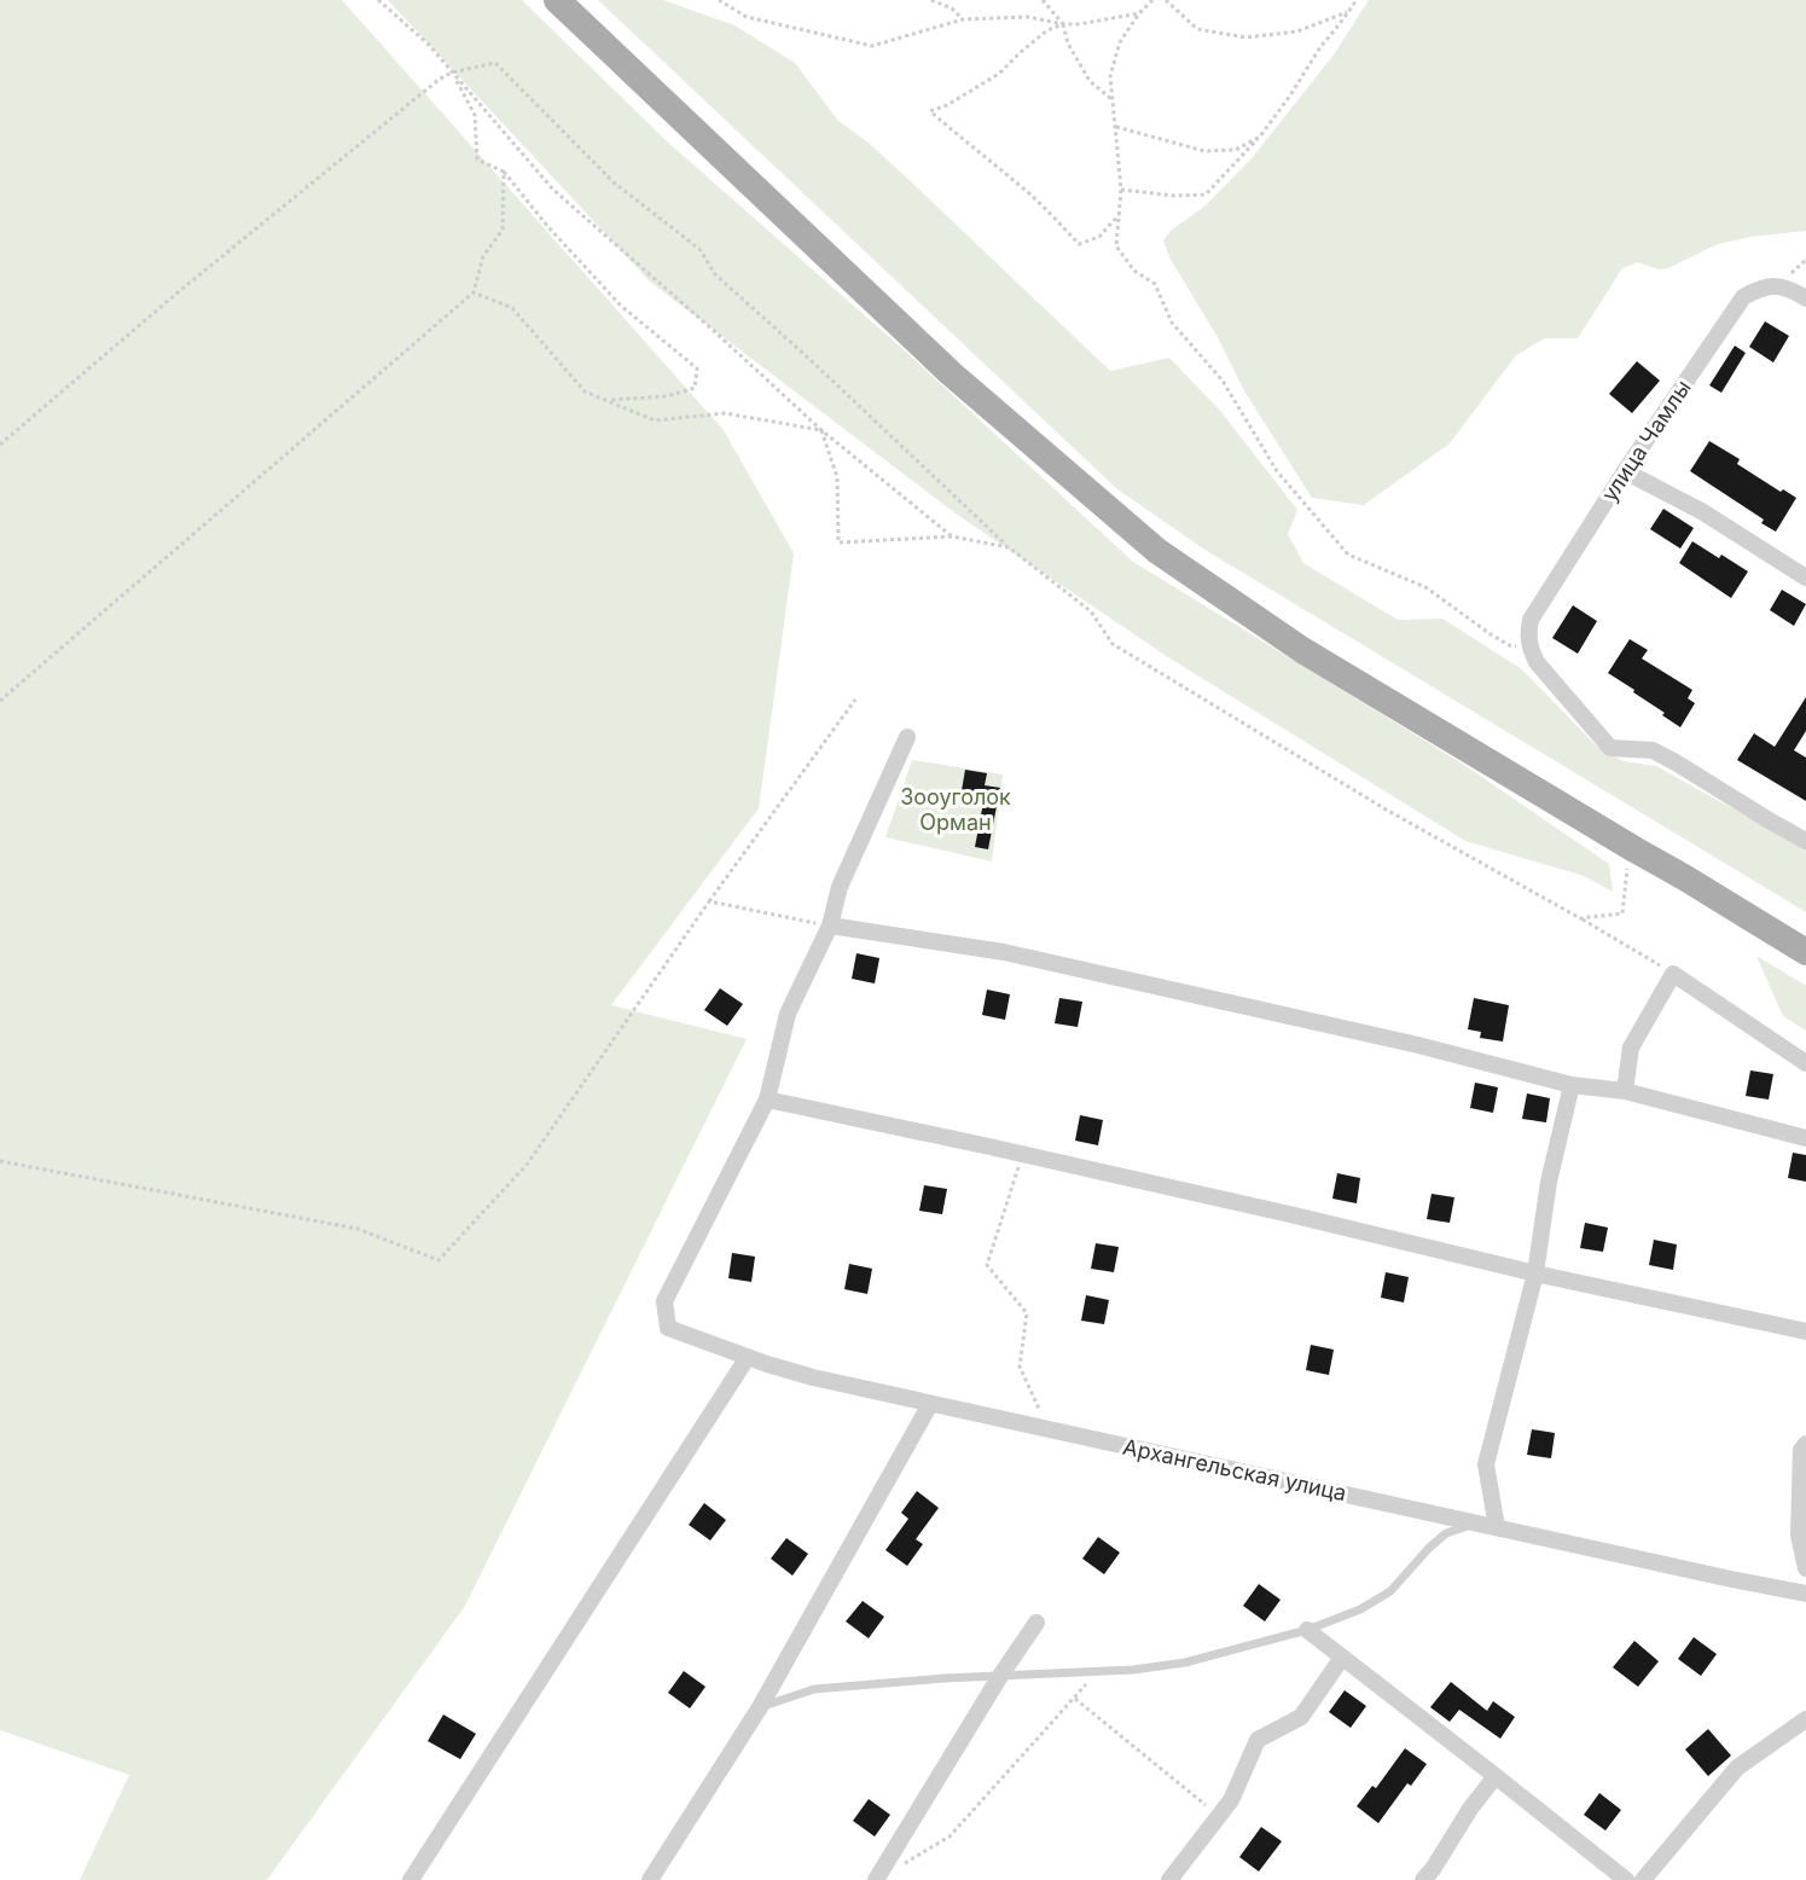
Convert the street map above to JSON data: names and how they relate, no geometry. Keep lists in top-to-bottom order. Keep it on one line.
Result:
{"streets":{"street":["улица Чамлы","Архангельская улица"]},"parks":["Зооуголок Орман"]}
